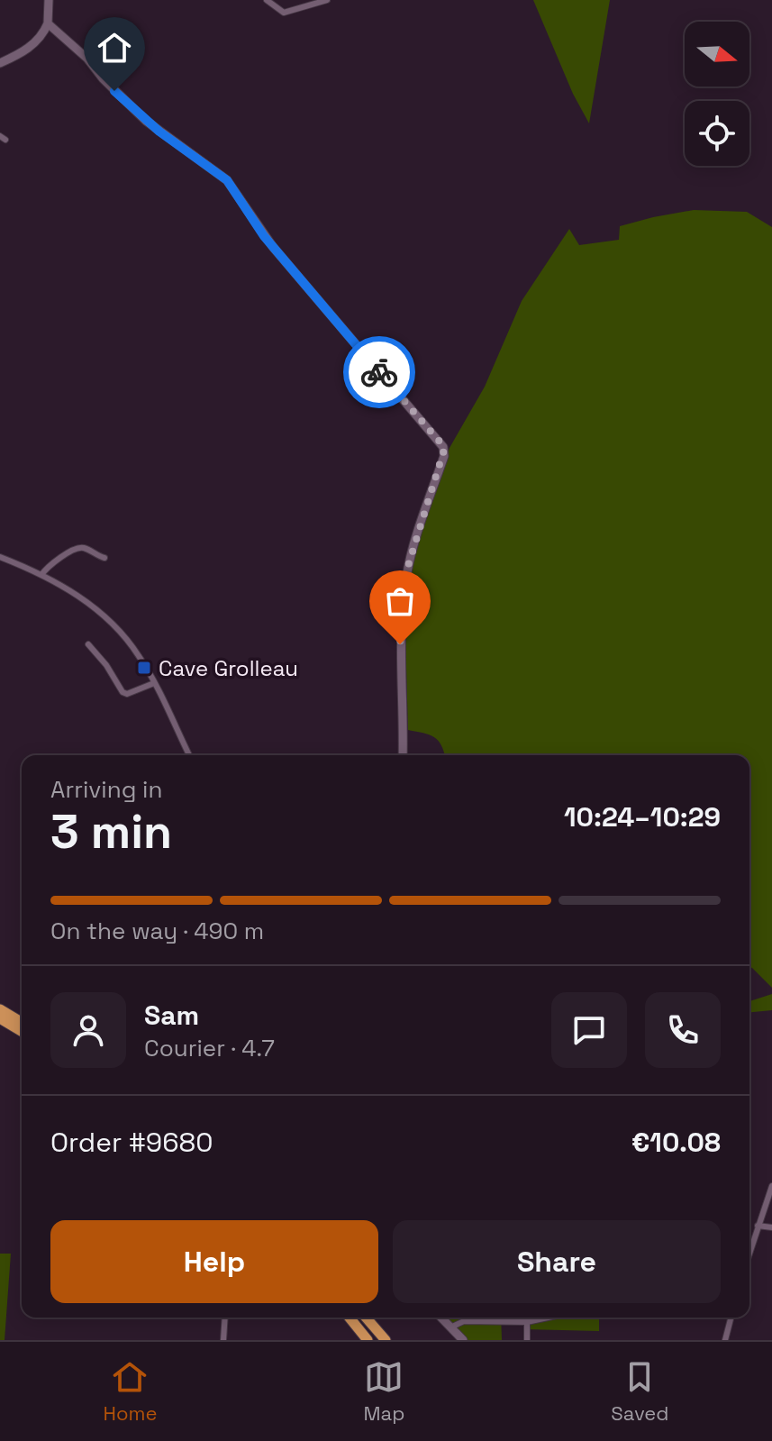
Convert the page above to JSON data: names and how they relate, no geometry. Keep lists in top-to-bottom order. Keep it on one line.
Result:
{"places":{"transit":["Cave Grolleau"]},"north":"right","page":{"heading":["3 min","Arriving in","10:24–10:29"],"panel":["Sam","Courier · 4.7","Order #9680","€10.08"],"bar":"On the way · 490 m","buttons":["Help","Share"],"tabs":["Home","Map","Saved"]}}
